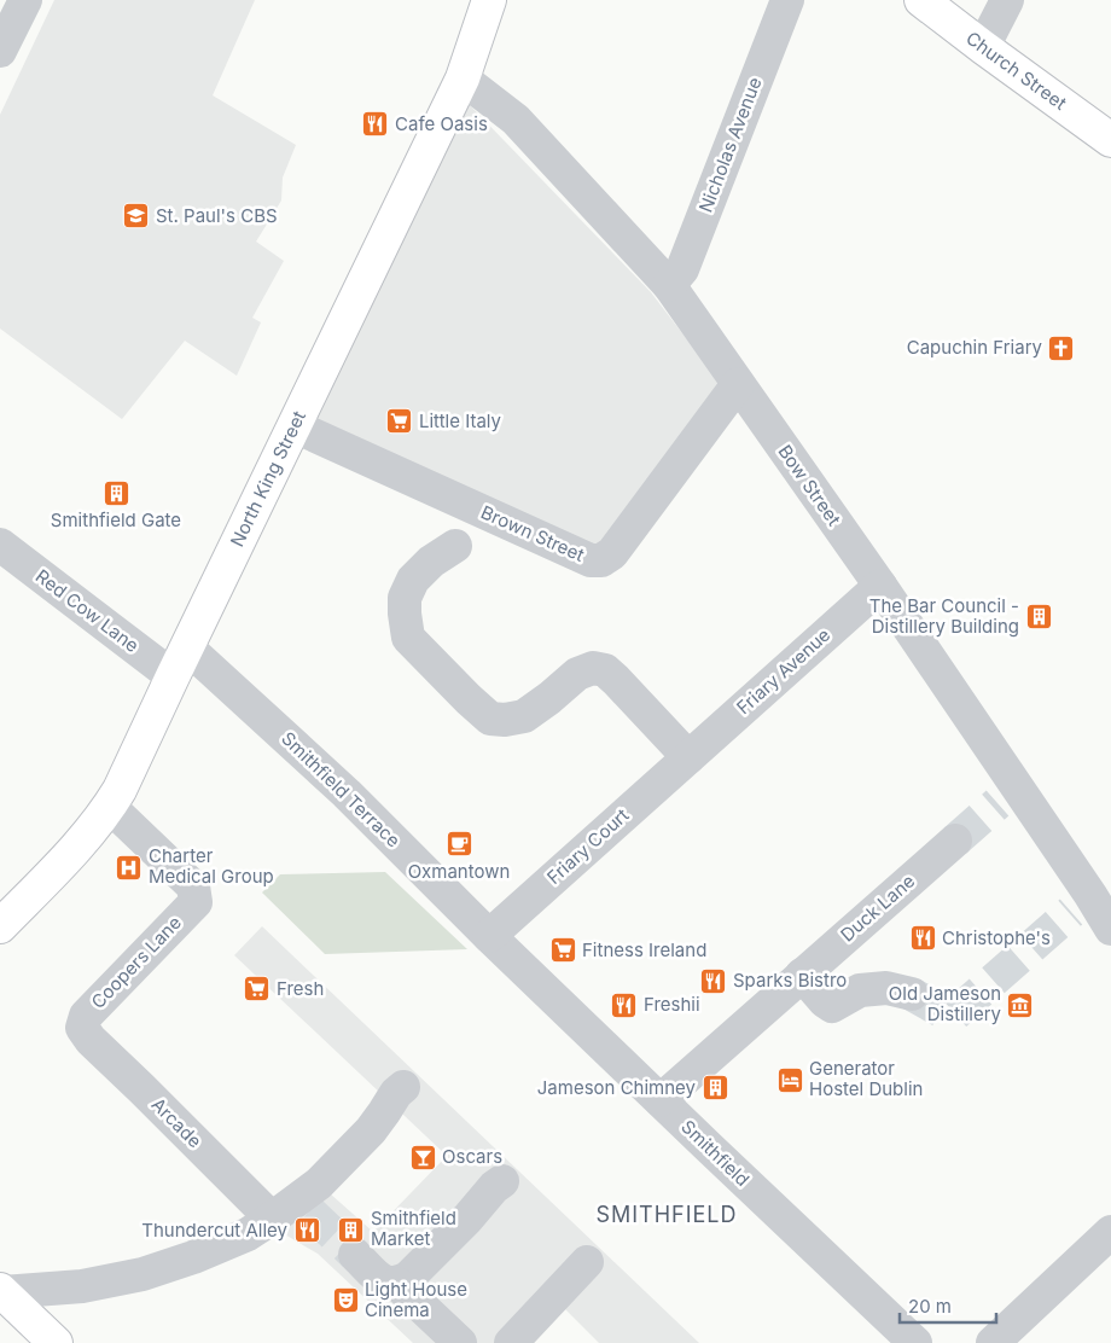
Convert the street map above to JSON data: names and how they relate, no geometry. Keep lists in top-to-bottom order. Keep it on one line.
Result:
{"streets":{"main road":["Church Street","North King Street"],"street":["Nicholas Avenue","Bow Street","Brown Street","Red Cow Lane","Friary Avenue","Smithfield Terrace","Friary Court","Duck Lane","Coopers Lane","Arcade","Smithfield"]},"crossings":[["Nicholas Avenue","Bow Street"],["North King Street","Bow Street"],["North King Street","Brown Street"],["North King Street","Red Cow Lane"],["North King Street","Smithfield Terrace"],["North King Street","Coopers Lane"],["Bow Street","Brown Street"],["Bow Street","Friary Avenue"],["Friary Avenue","Friary Court"],["Smithfield Terrace","Friary Court"],["Smithfield Terrace","Smithfield"],["Friary Court","Smithfield"],["Duck Lane","Smithfield"],["Coopers Lane","Arcade"]],"districts":["SMITHFIELD"],"places":{"restaurant":["Cafe Oasis","Christophe's","Sparks Bistro","Freshii","Thundercut Alley"],"school or university":["St. Paul's CBS"],"church":["Capuchin Friary"],"supermarket":["Little Italy","Fitness Ireland","Fresh"],"building":["Smithfield Gate","The Bar Council - Distillery Building","Jameson Chimney","Smithfield Market"],"cafe":["Oxmantown"],"hospital":["Charter Medical Group"],"museum":["Old Jameson Distillery"],"hotel":["Generator Hostel Dublin"],"bar":["Oscars"],"theatre":["Light House Cinema"]},"scale_bar":"20 m"}
